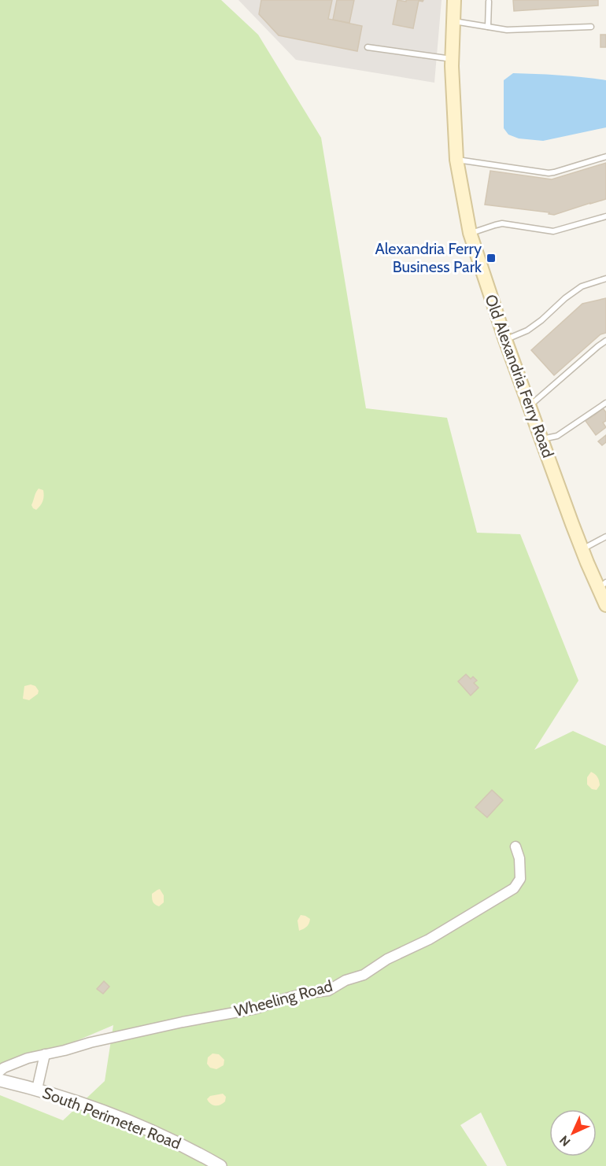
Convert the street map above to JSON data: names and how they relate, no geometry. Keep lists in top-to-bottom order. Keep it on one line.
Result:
{"streets":{"main road":["Old Alexandria Ferry Road"],"street":["Wheeling Road","South Perimeter Road"]},"places":{"transit":["Alexandria Ferry Business Park"]},"north":"bottom left"}
